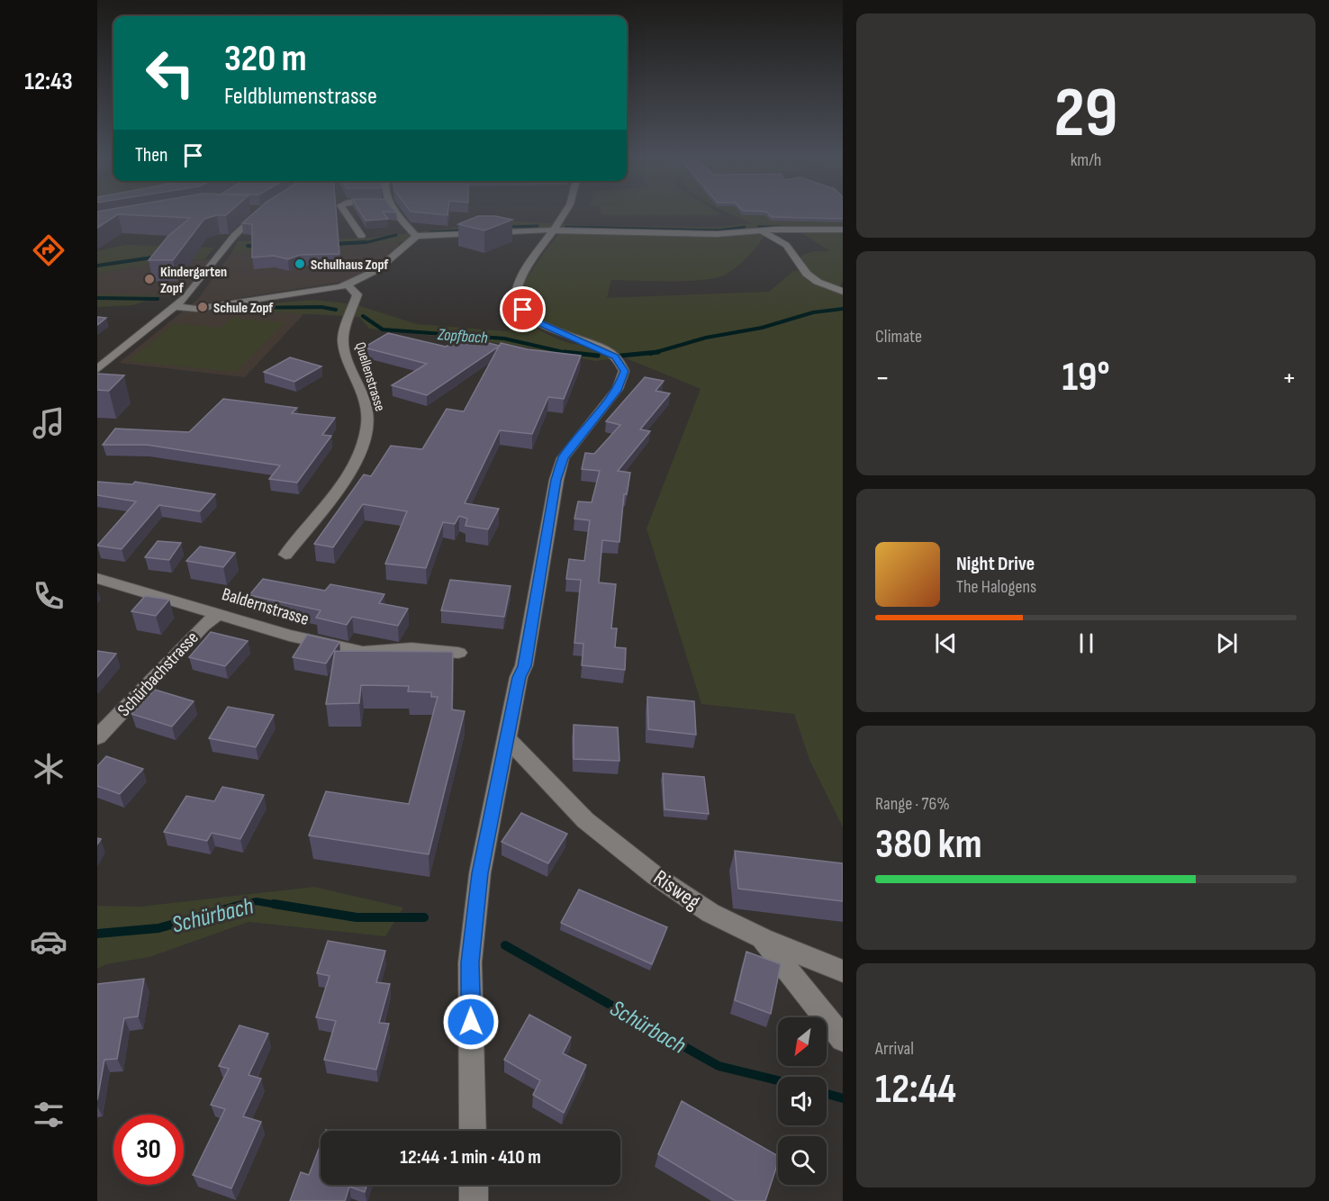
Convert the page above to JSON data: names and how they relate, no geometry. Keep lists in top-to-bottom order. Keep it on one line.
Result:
{"streets":{"street":["Quellenstrasse","Baldernstrasse","Schürbachstrasse","Risweg"]},"crossings":[["Baldernstrasse","Schürbachstrasse"]],"water":["Zopfbach","Schürbach"],"places":["Schulhaus Zopf","Kindergarten Zopf","Schule Zopf"],"north":"bottom left","page":{"tabs":"12:43","tile":[["29","km/h"],"Climate",["Range · 76%","380 km"],["Arrival","12:44"]],"turn":["320 m","Feldblumenstrasse"],"then":"Then","heat":["−","19°","+"],"song":["Night Drive","The Halogens"],"limit":"30","trip":"12:44 · 1 min · 410 m"}}
